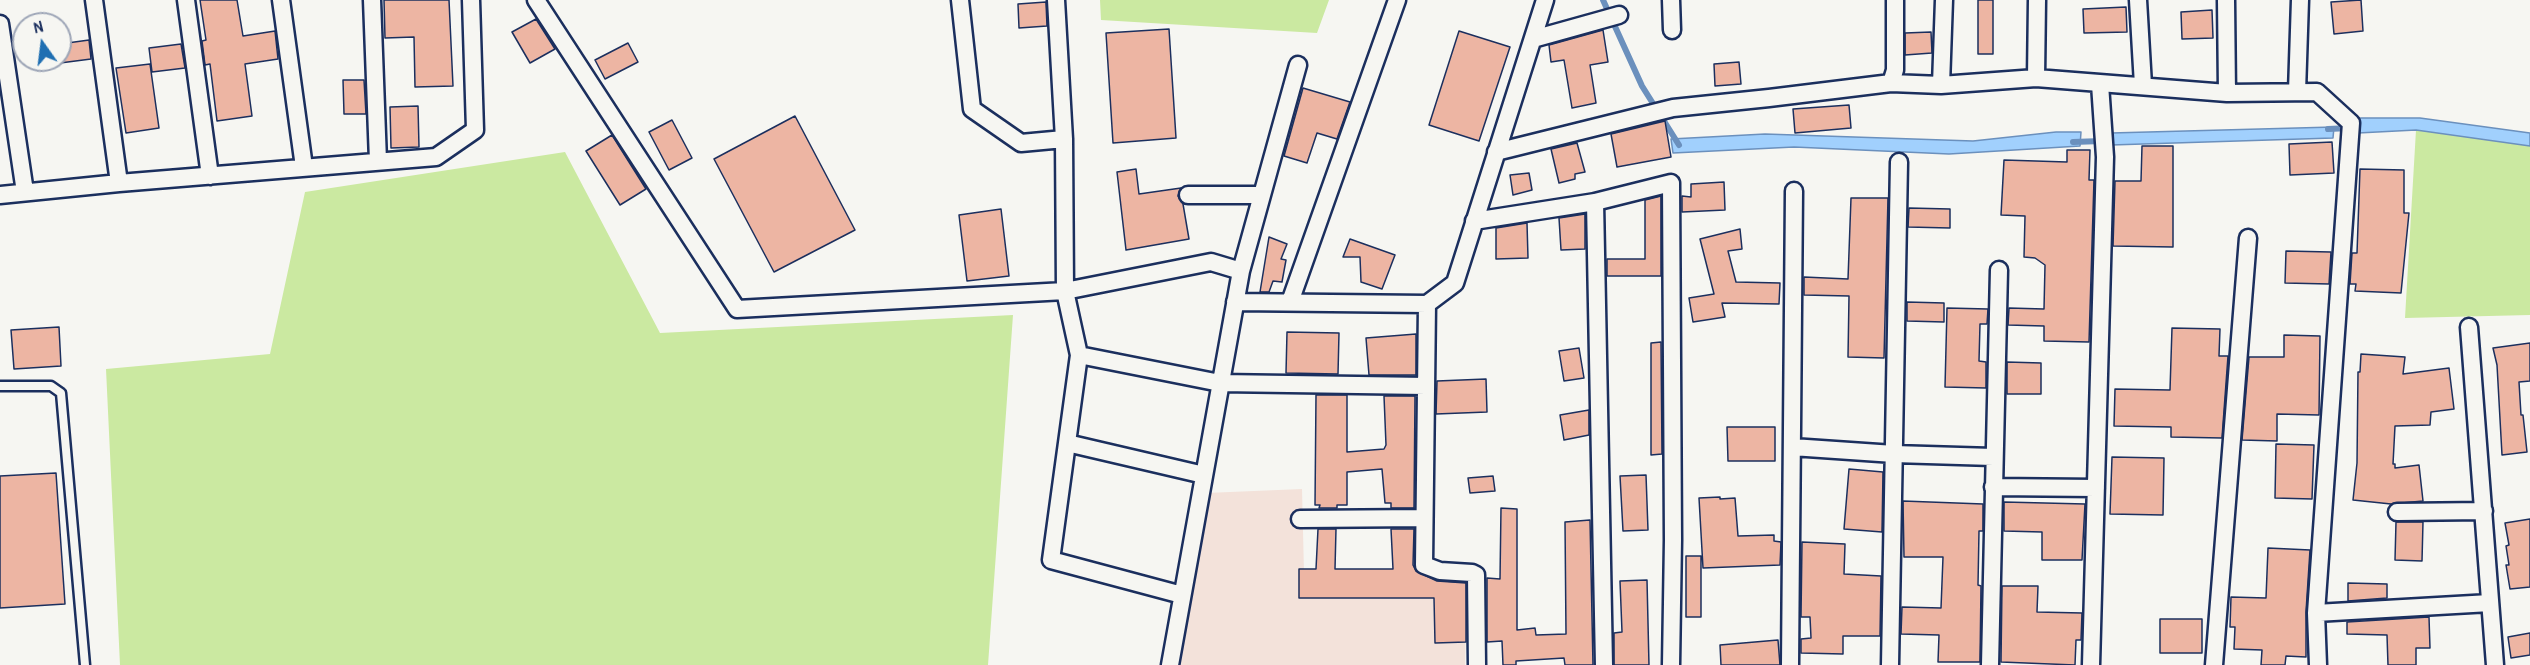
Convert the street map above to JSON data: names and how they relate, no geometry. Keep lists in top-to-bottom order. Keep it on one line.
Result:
{"north":"top"}
